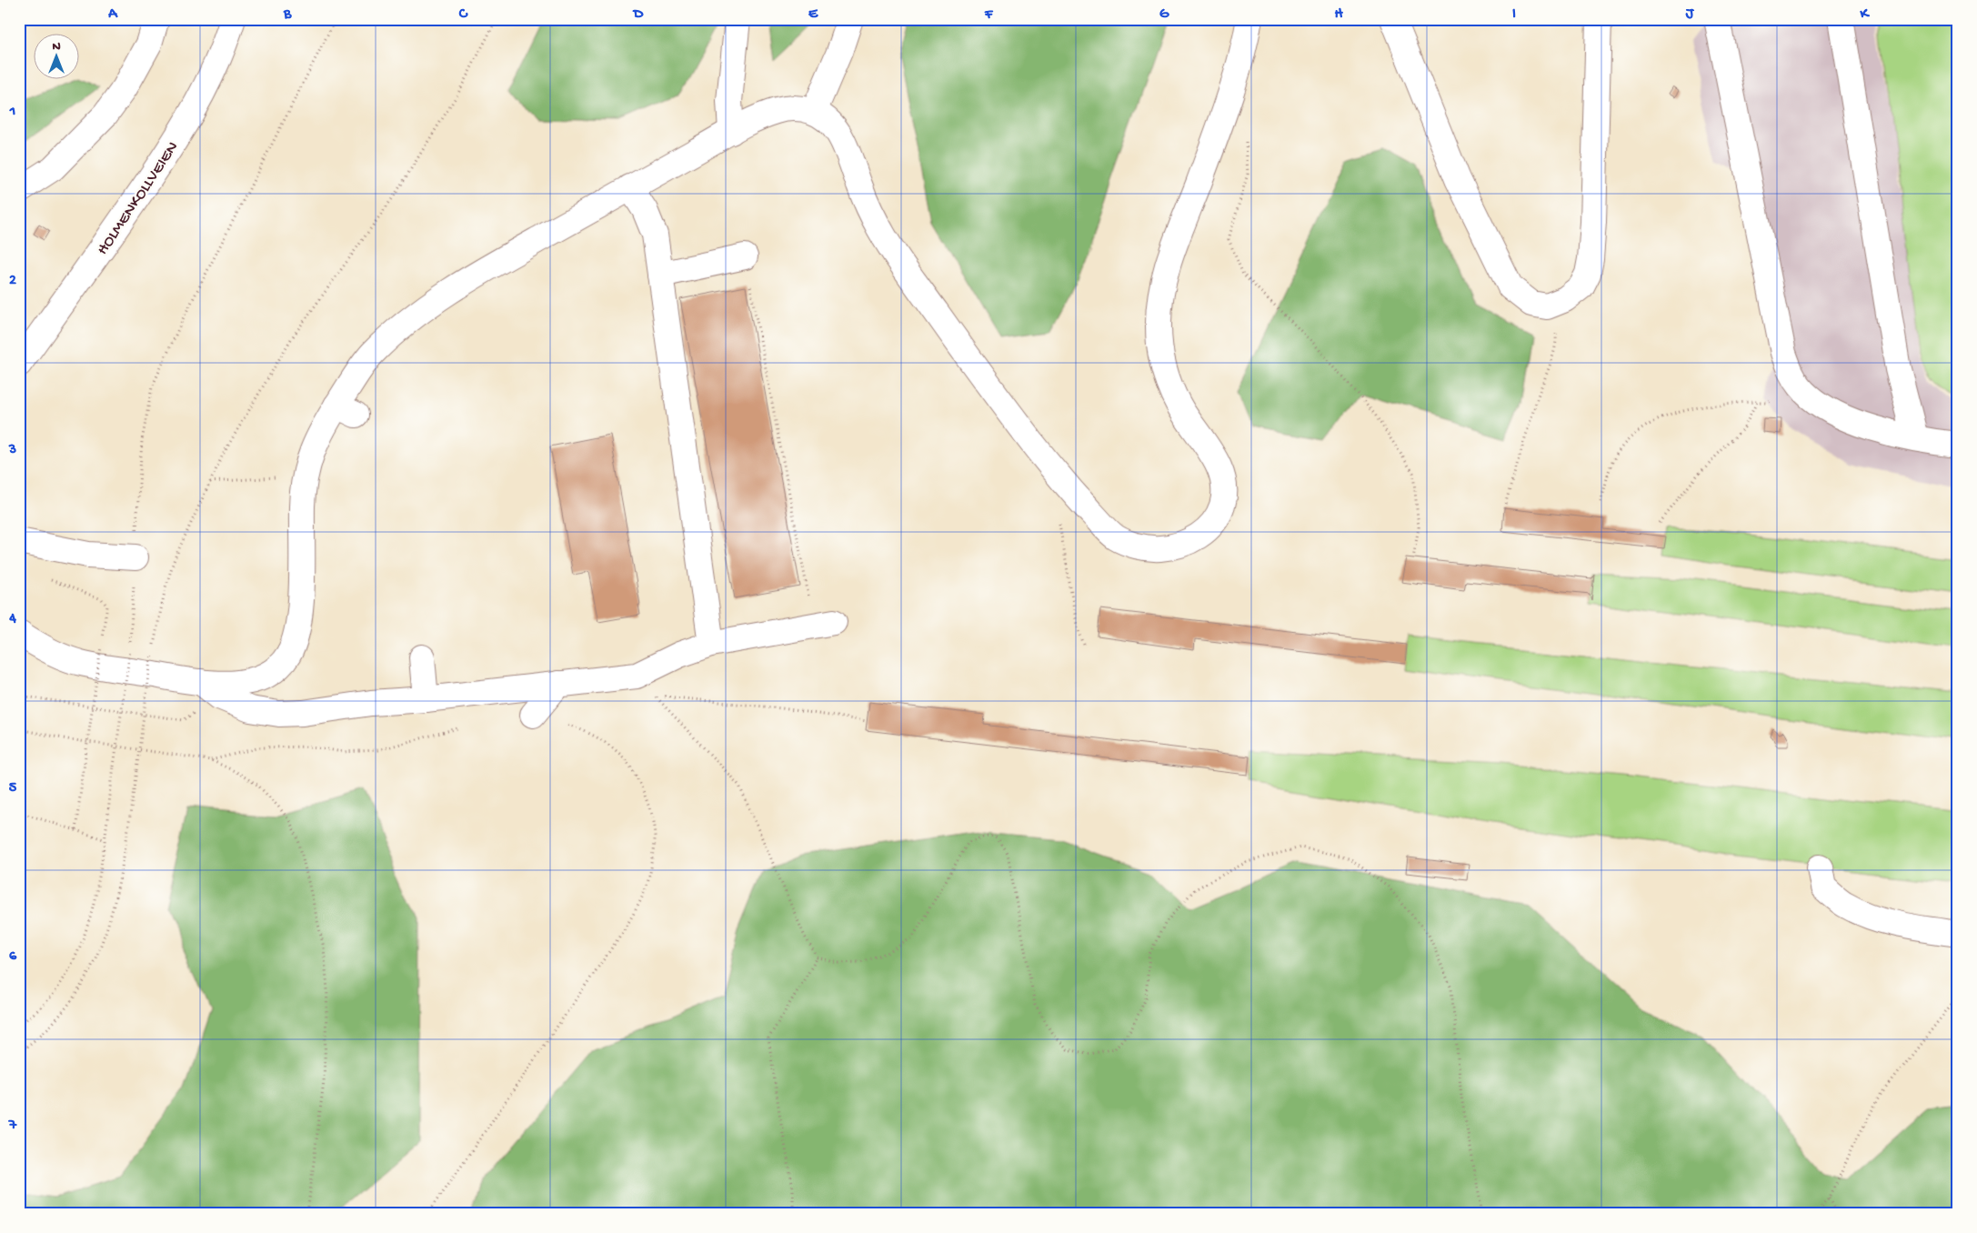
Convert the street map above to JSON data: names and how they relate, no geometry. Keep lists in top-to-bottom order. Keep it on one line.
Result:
{"streets":{"main road":["HOLMENKOLLVEIEN"]},"north":"top","grid":{"columns":["A","B","C","D","E","F","G","H","I","J","K"],"rows":["1","2","3","4","5","6","7"]}}
